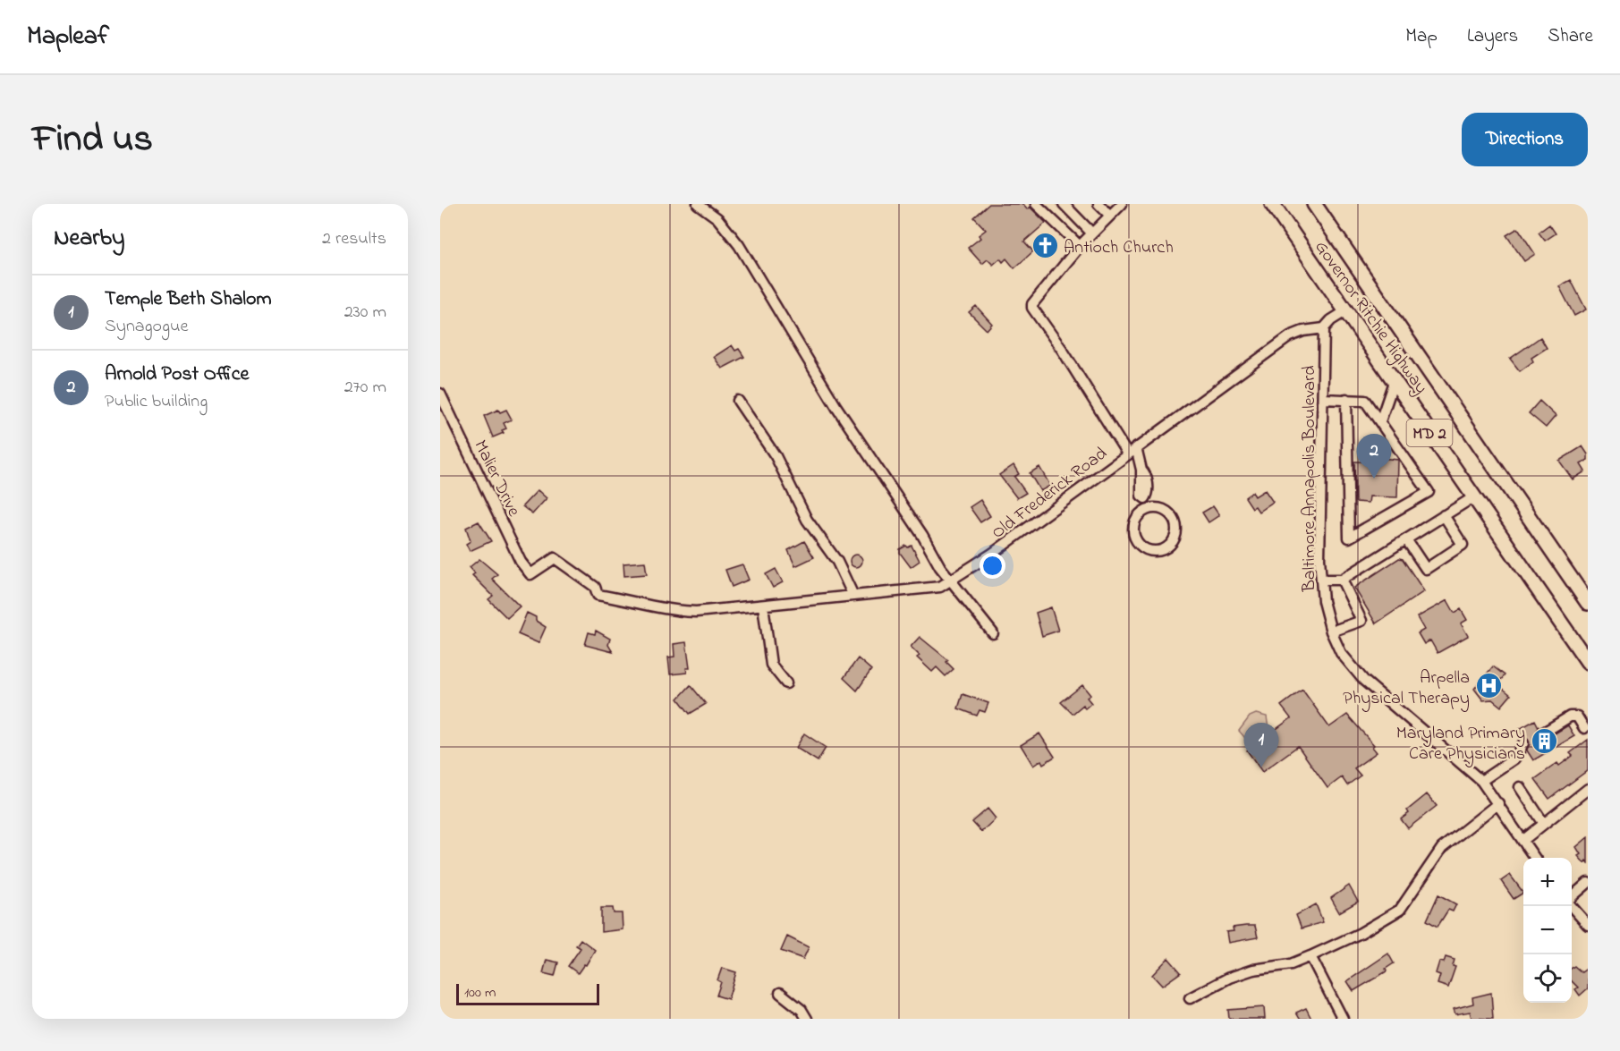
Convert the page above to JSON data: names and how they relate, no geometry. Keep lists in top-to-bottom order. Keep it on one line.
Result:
{"streets":{"highway":["Governor Ritchie Highway","MD 2"],"street":["Malier Drive","Baltimore Annapolis Boulevard","Old Frederick Road"]},"crossings":[["Malier Drive","Old Frederick Road"],["Baltimore Annapolis Boulevard","Old Frederick Road"]],"places":{"church":["Antioch Church"],"hospital":["Arpella Physical Therapy"],"building":["Maryland Primary Care Physicians"]},"scale_bar":"100 m","page":{"header":"Mapleaf","nav":["Map","Layers","Share"],"title":"Find us","buttons":"Directions","heading":["Nearby","2 results"],"list":[{"mark":"1","name":"Temple Beth Shalom","note":"Synagogue","value":"230 m"},{"mark":"2","name":"Arnold Post Office","note":"Public building","value":"270 m"}],"pins":["2","1"],"map_buttons":["+","−"],"scale":"100 m"}}
